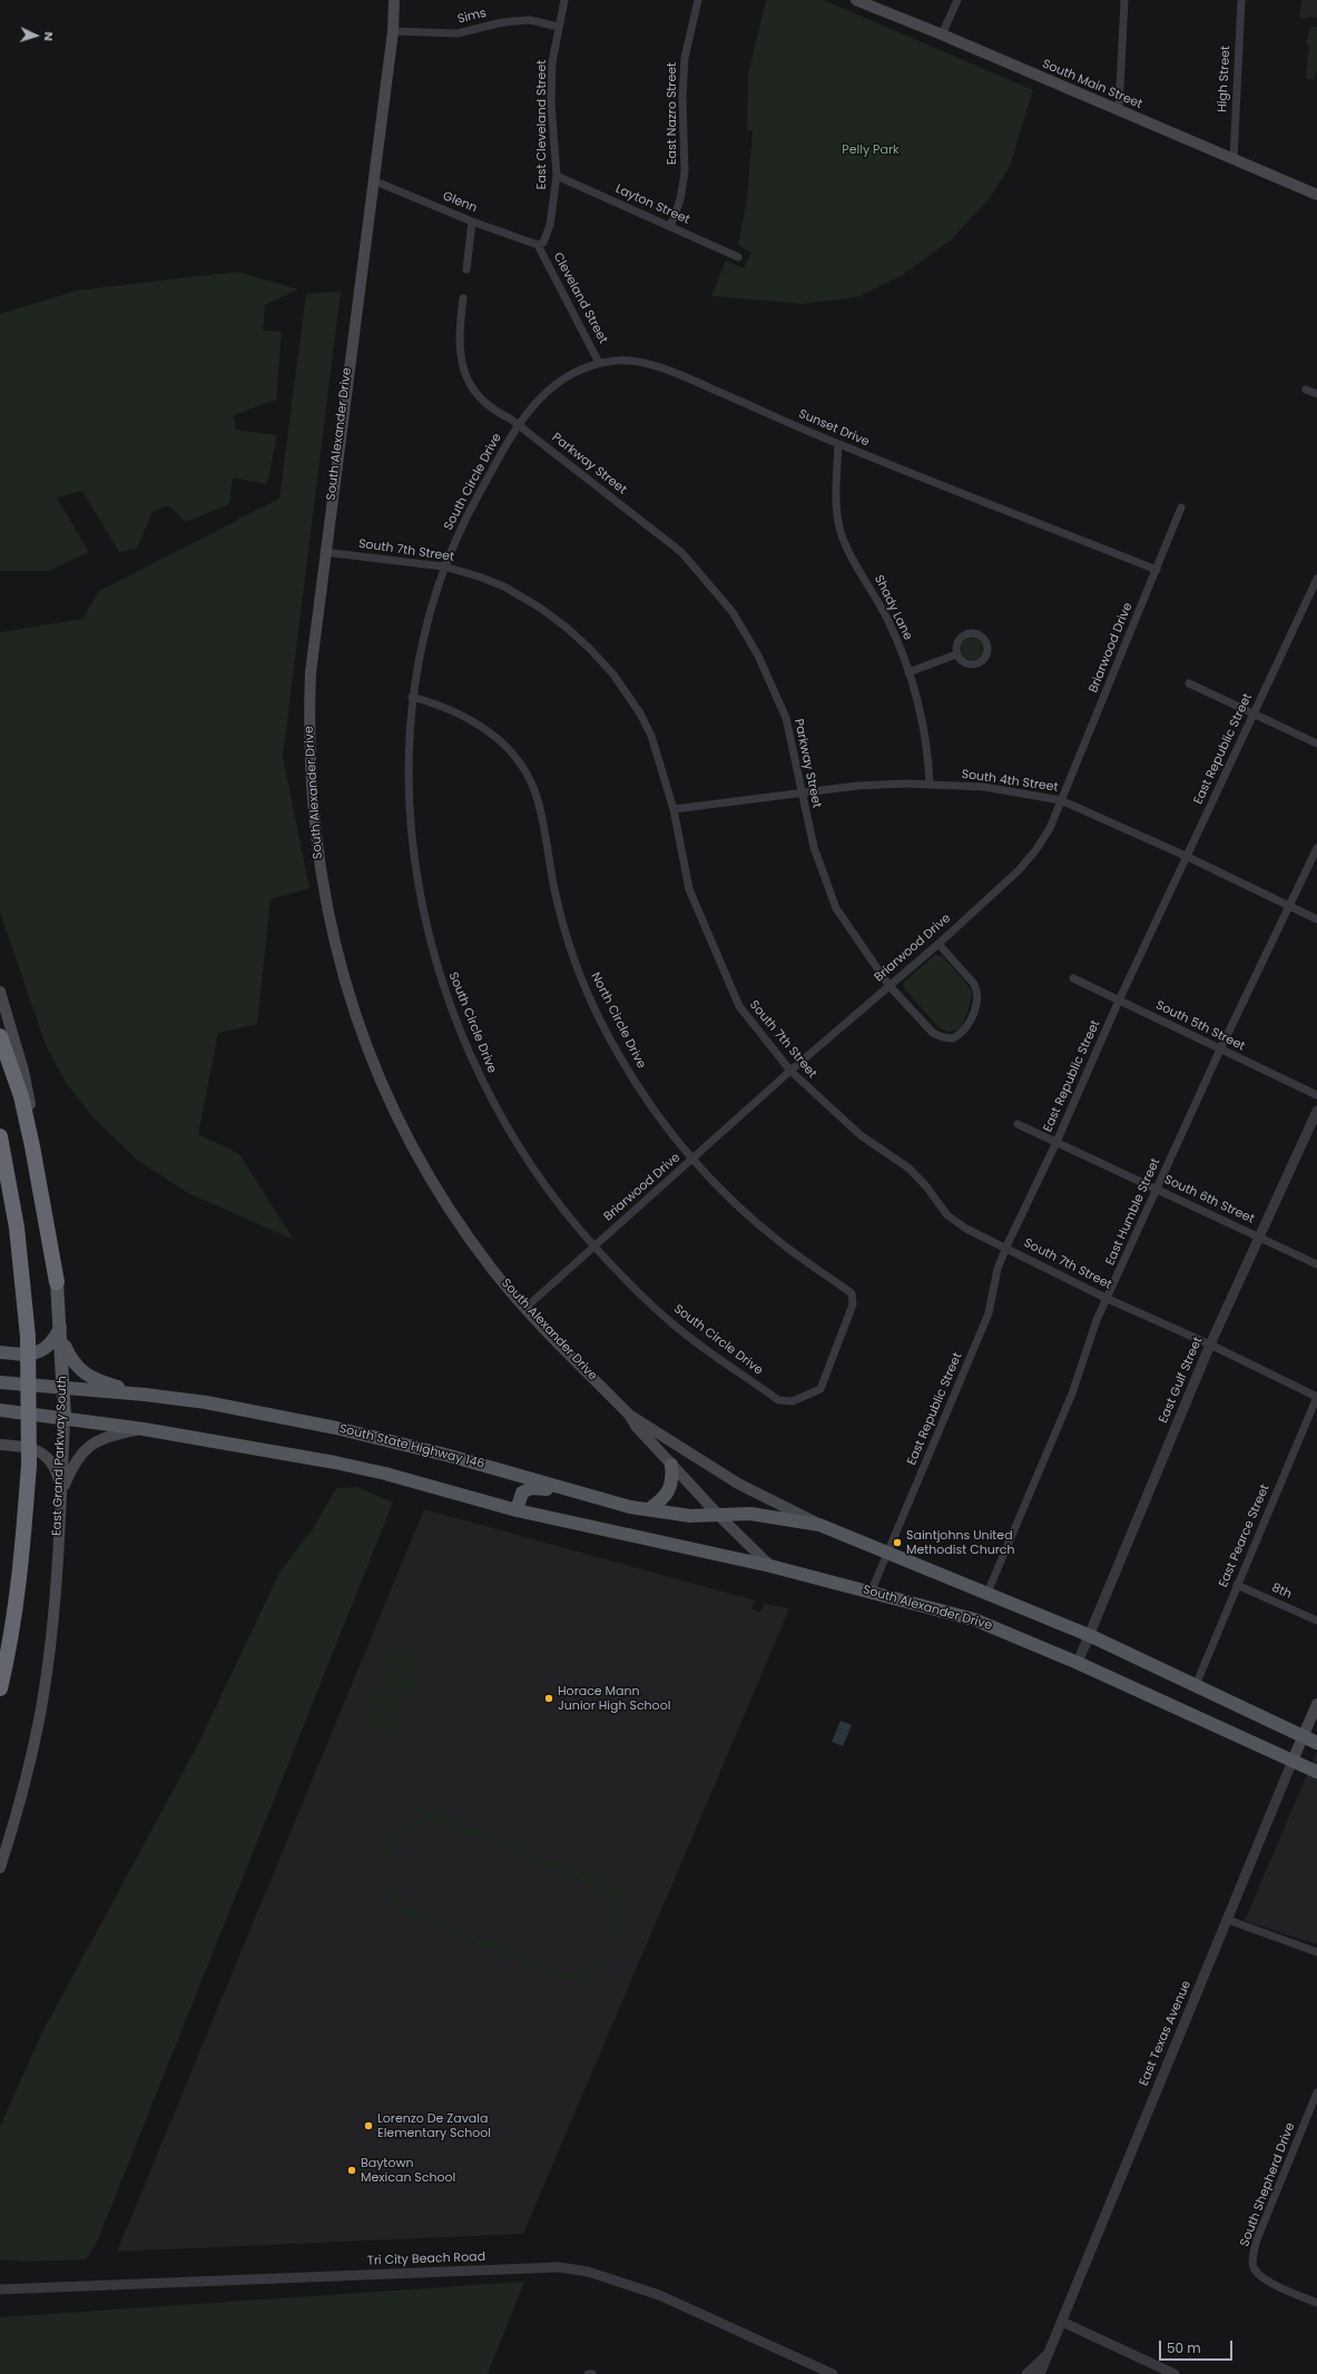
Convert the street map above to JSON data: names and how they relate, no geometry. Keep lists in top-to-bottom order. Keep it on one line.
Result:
{"streets":{"main road":["South Main Street","South Alexander Drive","South State Highway 146","East Grand Parkway South","East Texas Avenue"],"street":["Sims","High Street","East Nazro Street","East Cleveland Street","Glenn","Layton Street","Cleveland Street","Sunset Drive","Parkway Street","South Circle Drive","South 7th Street","Shady Lane","Briarwood Drive","East Republic Street","South 4th Street","North Circle Drive","South 5th Street","South 6th Street","East Humble Street","East Gulf Street","East Pearce Street","8th","South Shepherd Drive","Tri City Beach Road"]},"crossings":[["Sims","East Cleveland Street"],["Sims","South Alexander Drive"],["High Street","South Main Street"],["East Nazro Street","Layton Street"],["East Cleveland Street","Glenn"],["East Cleveland Street","Layton Street"],["East Cleveland Street","Cleveland Street"],["Glenn","Cleveland Street"],["Glenn","South Alexander Drive"],["Cleveland Street","Sunset Drive"],["Sunset Drive","Parkway Street"],["Sunset Drive","South Circle Drive"],["Sunset Drive","Shady Lane"],["Sunset Drive","Briarwood Drive"],["South Alexander Drive","South 7th Street"],["South Alexander Drive","Briarwood Drive"],["South Alexander Drive","East Republic Street"],["South Alexander Drive","East Humble Street"],["South Alexander Drive","East Gulf Street"],["South Alexander Drive","South State Highway 146"],["South Alexander Drive","East Pearce Street"],["South Alexander Drive","East Texas Avenue"],["Parkway Street","South Circle Drive"],["Parkway Street","Briarwood Drive"],["Parkway Street","South 4th Street"],["South Circle Drive","South 7th Street"],["South Circle Drive","Briarwood Drive"],["South Circle Drive","North Circle Drive"],["South 7th Street","Briarwood Drive"],["South 7th Street","East Republic Street"],["South 7th Street","South 4th Street"],["South 7th Street","East Humble Street"],["South 7th Street","East Gulf Street"],["South 7th Street","East Pearce Street"],["Shady Lane","South 4th Street"],["Briarwood Drive","South 4th Street"],["Briarwood Drive","North Circle Drive"],["East Republic Street","South 4th Street"],["East Republic Street","South 5th Street"],["East Republic Street","South 6th Street"],["South 4th Street","East Humble Street"],["South 5th Street","East Humble Street"],["South 6th Street","East Humble Street"],["South 6th Street","East Gulf Street"],["South State Highway 146","East Grand Parkway South"],["East Pearce Street","8th"]],"parks":["Pelly Park"],"places":["Saintjohns United Methodist Church","Horace Mann Junior High School","Lorenzo De Zavala Elementary School","Baytown Mexican School"],"scale_bar":"50 m","north":"right"}
